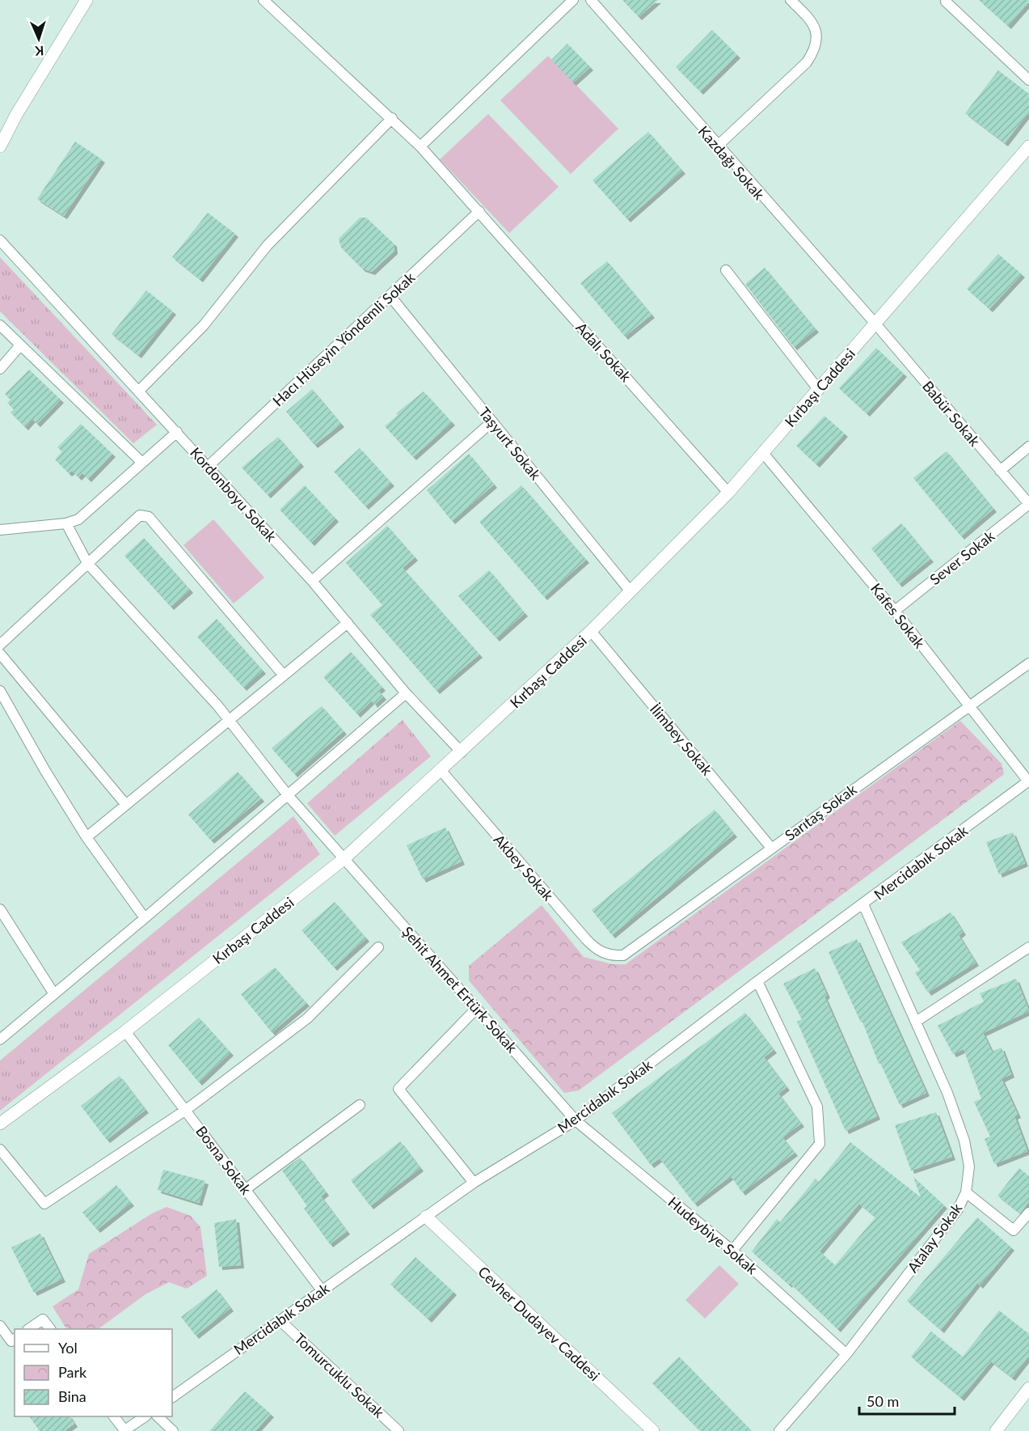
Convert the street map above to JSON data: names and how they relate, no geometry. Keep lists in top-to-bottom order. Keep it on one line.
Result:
{"streets":{"street":["Kazdağı Sokak","Hacı Hüseyin Yöndemli Sokak","Adalı Sokak","Kırbaşı Caddesi","Babür Sokak","Taşyurt Sokak","Kordonboyu Sokak","Sever Sokak","Kafes Sokak","İlimbey Sokak","Sarıtaş Sokak","Mercidabık Sokak","Akbey Sokak","Şehit Ahmet Ertürk Sokak","Bosna Sokak","Hudeybiye Sokak","Atalay Sokak","Cevher Dudayev Caddesi","Tomurcuklu Sokak"]},"crossings":[["Kazdağı Sokak","Kırbaşı Caddesi"],["Kazdağı Sokak","Babür Sokak"],["Hacı Hüseyin Yöndemli Sokak","Adalı Sokak"],["Hacı Hüseyin Yöndemli Sokak","Taşyurt Sokak"],["Hacı Hüseyin Yöndemli Sokak","Kordonboyu Sokak"],["Adalı Sokak","Kırbaşı Caddesi"],["Kırbaşı Caddesi","Babür Sokak"],["Kırbaşı Caddesi","Taşyurt Sokak"],["Kırbaşı Caddesi","Kordonboyu Sokak"],["Kırbaşı Caddesi","Kafes Sokak"],["Kırbaşı Caddesi","İlimbey Sokak"],["Kırbaşı Caddesi","Akbey Sokak"],["Kırbaşı Caddesi","Şehit Ahmet Ertürk Sokak"],["Kırbaşı Caddesi","Bosna Sokak"],["Babür Sokak","Sever Sokak"],["Sever Sokak","Kafes Sokak"],["Kafes Sokak","Sarıtaş Sokak"],["Kafes Sokak","Mercidabık Sokak"],["İlimbey Sokak","Sarıtaş Sokak"],["Sarıtaş Sokak","Akbey Sokak"],["Mercidabık Sokak","Şehit Ahmet Ertürk Sokak"],["Mercidabık Sokak","Bosna Sokak"],["Mercidabık Sokak","Hudeybiye Sokak"],["Mercidabık Sokak","Atalay Sokak"],["Mercidabık Sokak","Cevher Dudayev Caddesi"],["Mercidabık Sokak","Tomurcuklu Sokak"],["Şehit Ahmet Ertürk Sokak","Hudeybiye Sokak"],["Hudeybiye Sokak","Atalay Sokak"]],"legend":["Yol","Park","Bina"],"scale_bar":"50 m","north":"bottom"}
